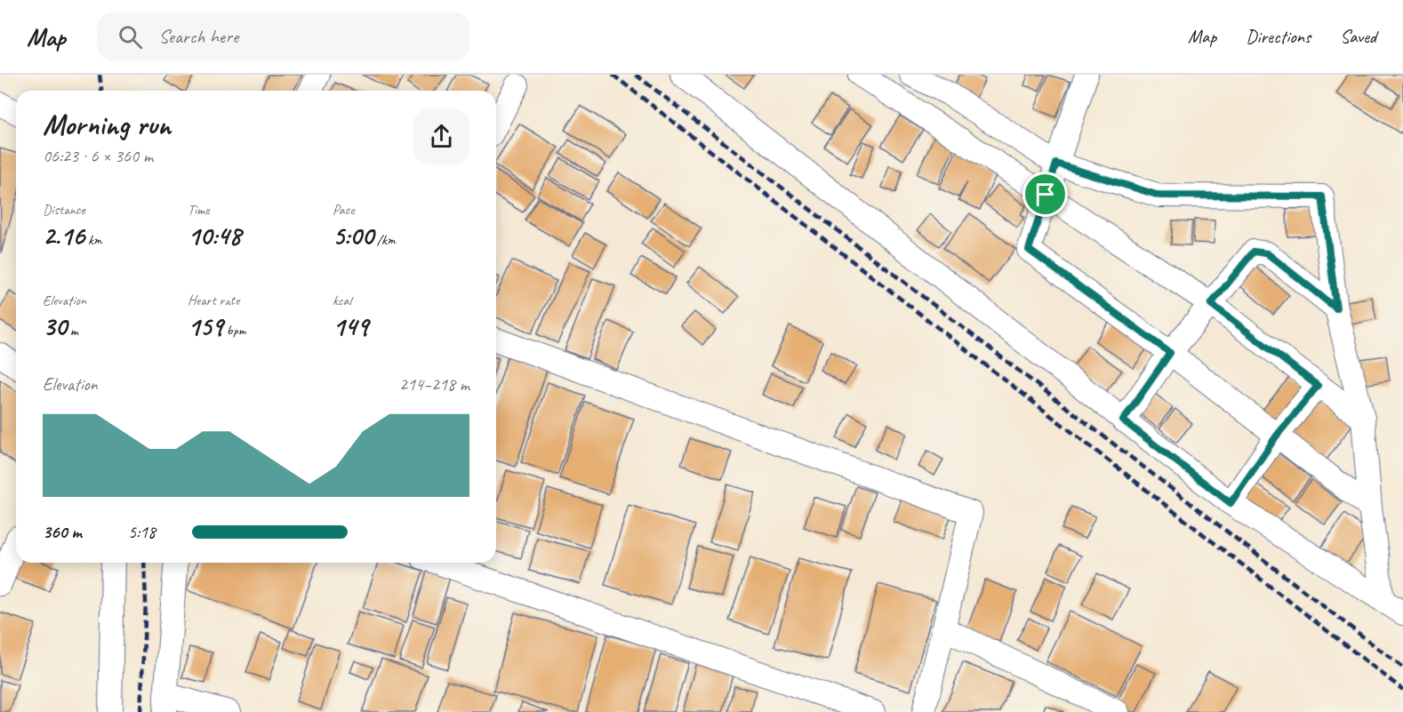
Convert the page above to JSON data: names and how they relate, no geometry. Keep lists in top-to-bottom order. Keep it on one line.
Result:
{"page":{"header":"Map","search":"Search here","nav":["Map","Directions","Saved"],"heading":["Morning run","06:23 · 6 × 360 m"],"stats":[["Distance","2.16 km"],["Time","10:48"],["Pace","5:00 /km"],["Elevation","30 m"],["Heart rate","159 bpm"],["kcal","149"]],"chart":["Elevation","214–218 m"],"list":[{"name":"360 m","note":"5:18"}]}}
